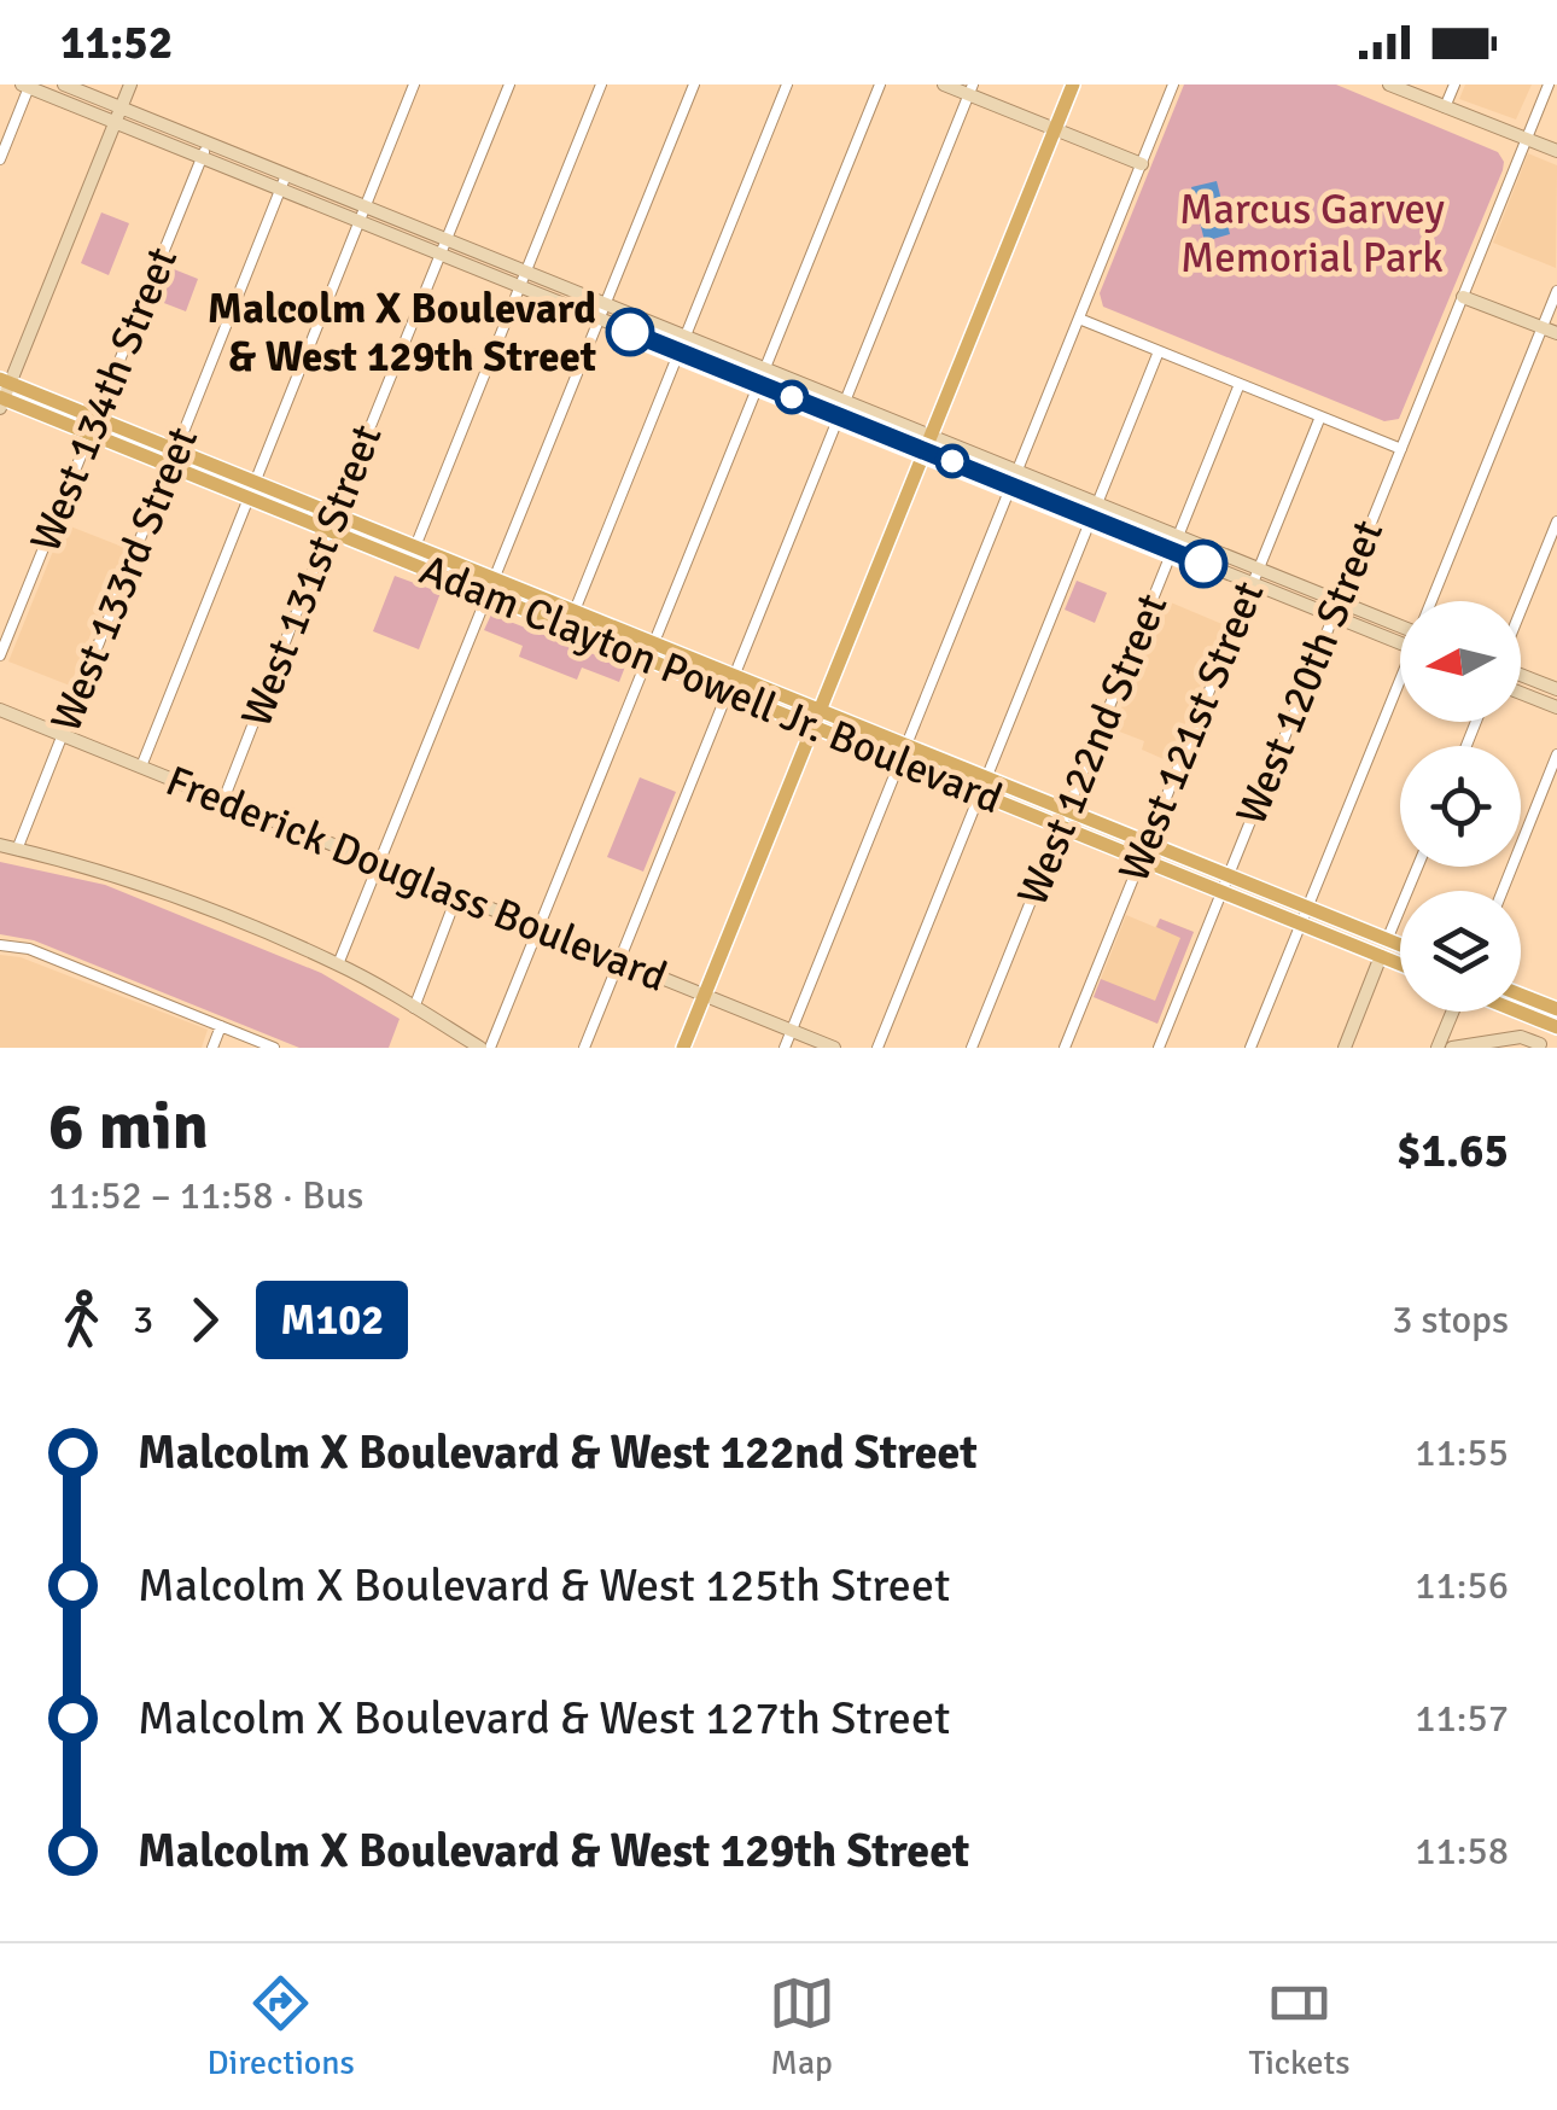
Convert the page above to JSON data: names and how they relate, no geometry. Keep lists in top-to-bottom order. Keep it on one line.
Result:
{"streets":{"main road":["Adam Clayton Powell Jr. Boulevard","Frederick Douglass Boulevard"],"street":["West 134th Street","West 131st Street","West 133rd Street","West 120th Street","West 121st Street","West 122nd Street"]},"crossings":[["West 134th Street","Adam Clayton Powell Jr. Boulevard"],["West 131st Street","Adam Clayton Powell Jr. Boulevard"],["West 131st Street","Frederick Douglass Boulevard"],["West 133rd Street","Adam Clayton Powell Jr. Boulevard"],["West 133rd Street","Frederick Douglass Boulevard"],["West 120th Street","Adam Clayton Powell Jr. Boulevard"],["Adam Clayton Powell Jr. Boulevard","West 121st Street"],["Adam Clayton Powell Jr. Boulevard","West 122nd Street"]],"parks":["Marcus Garvey Memorial Park"],"places":["Malcolm X Boulevard & West 129th Street"],"lines":["bus line M102"],"north":"left","page":{"status":"11:52","heading":["6 min","11:52 – 11:58 · Bus","$1.65"],"legs":["3","M102","3 stops"],"list":[{"name":"Malcolm X Boulevard & West 122nd Street","value":"11:55"},{"name":"Malcolm X Boulevard & West 125th Street","value":"11:56"},{"name":"Malcolm X Boulevard & West 127th Street","value":"11:57"},{"name":"Malcolm X Boulevard & West 129th Street","value":"11:58"}],"tabs":["Directions","Map","Tickets"]}}
